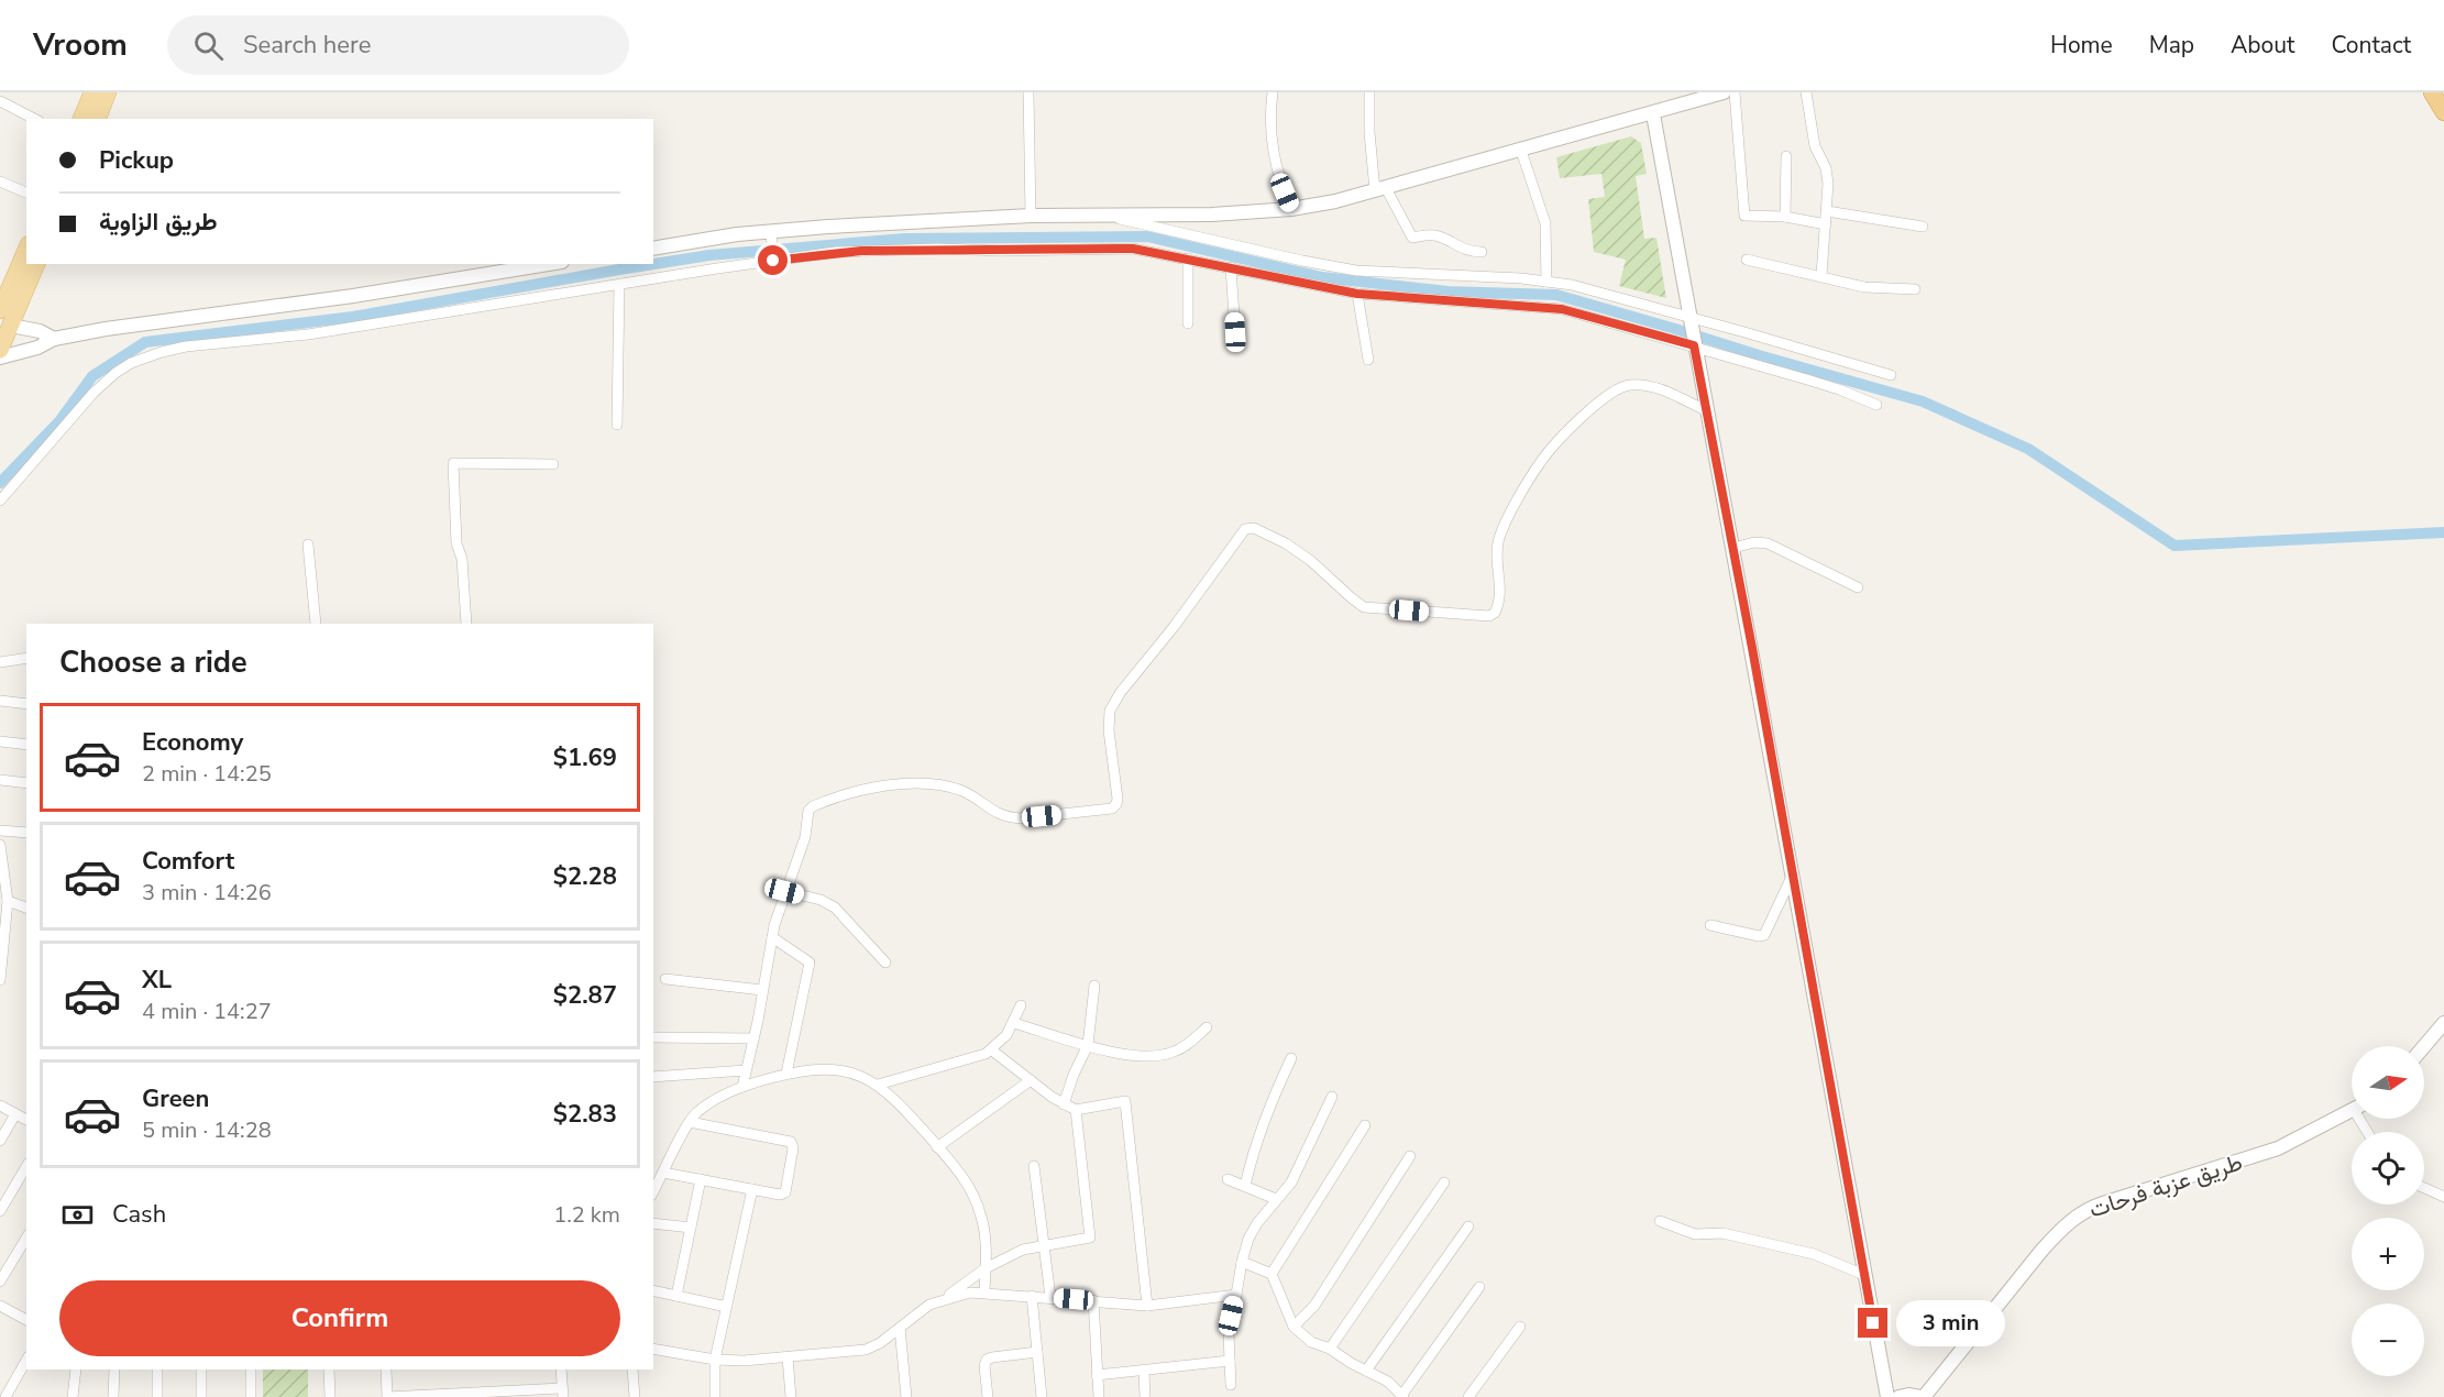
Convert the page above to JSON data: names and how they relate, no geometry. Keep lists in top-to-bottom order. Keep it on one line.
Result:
{"streets":{"street":["طريق عزبة فرحات"]},"north":"right","page":{"header":"Vroom","search":"Search here","nav":["Home","Map","About","Contact"],"banner":["Pickup","طريق الزاوية"],"heading":"Choose a ride","list":[{"name":"Economy","note":"2 min · 14:25","value":"$1.69"},{"name":"Comfort","note":"3 min · 14:26","value":"$2.28"},{"name":"XL","note":"4 min · 14:27","value":"$2.87"},{"name":"Green","note":"5 min · 14:28","value":"$2.83"}],"map_buttons":["+","−"],"pay":["Cash","1.2 km"],"buttons":"Confirm","bubble":"3 min"}}
